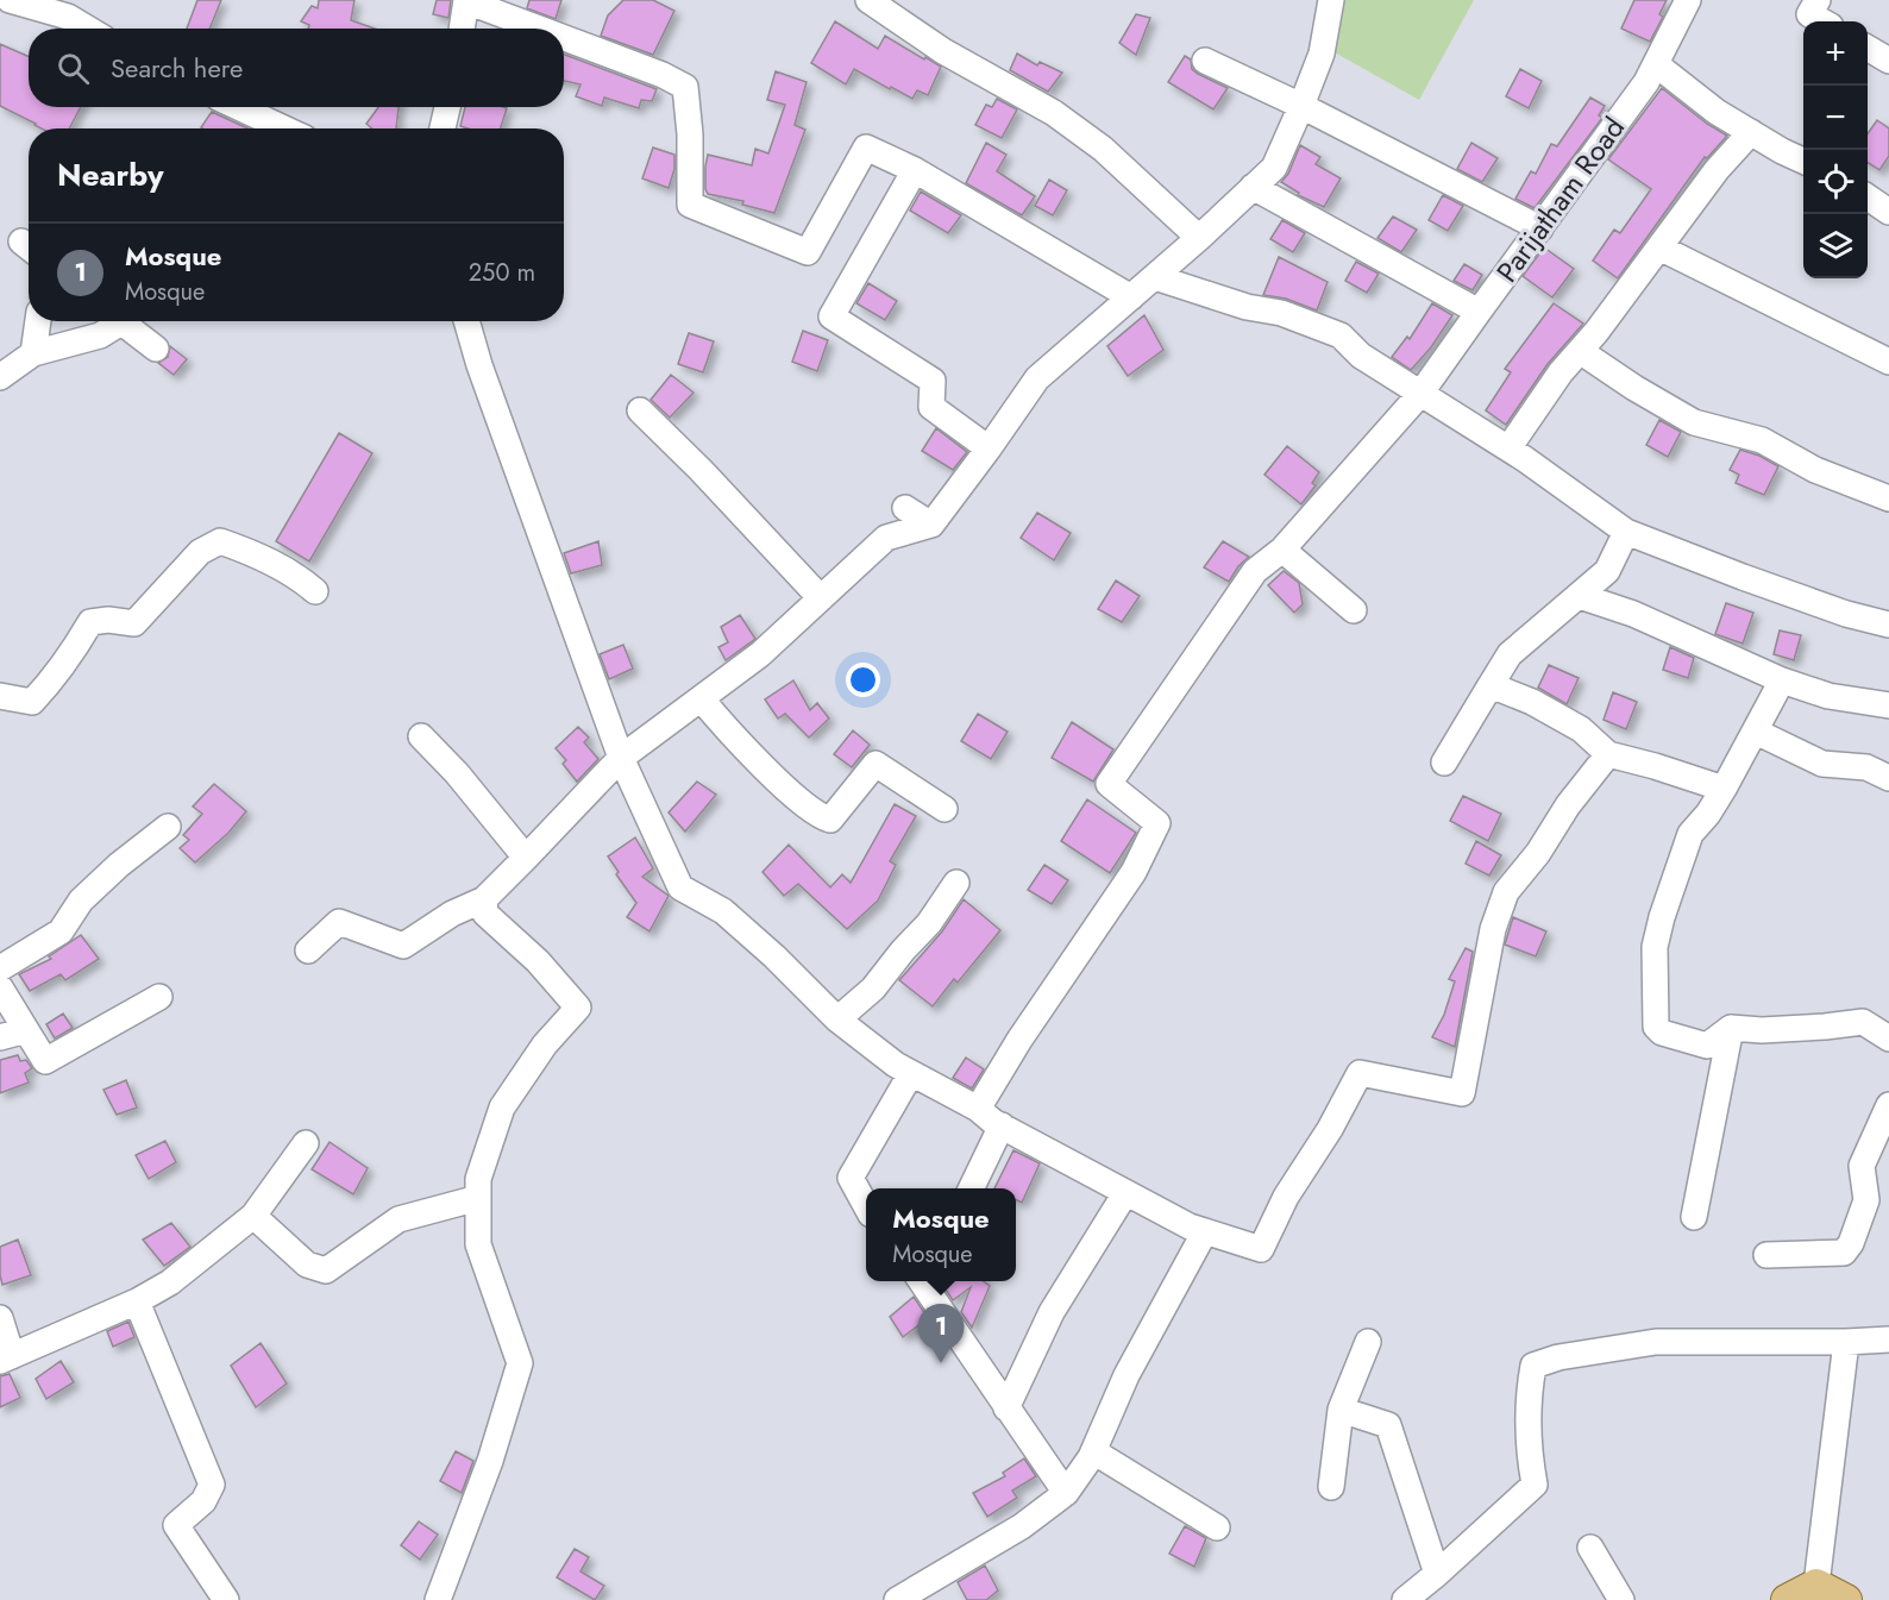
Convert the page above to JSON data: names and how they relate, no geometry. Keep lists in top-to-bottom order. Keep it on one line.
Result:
{"streets":{"street":["Parijatham Road"]},"page":{"map_buttons":["+","−"],"search":"Search here","heading":"Nearby","list":[{"mark":"1","name":"Mosque","note":"Mosque","value":"250 m"}],"popup":["Mosque","Mosque"],"pins":"1"}}
